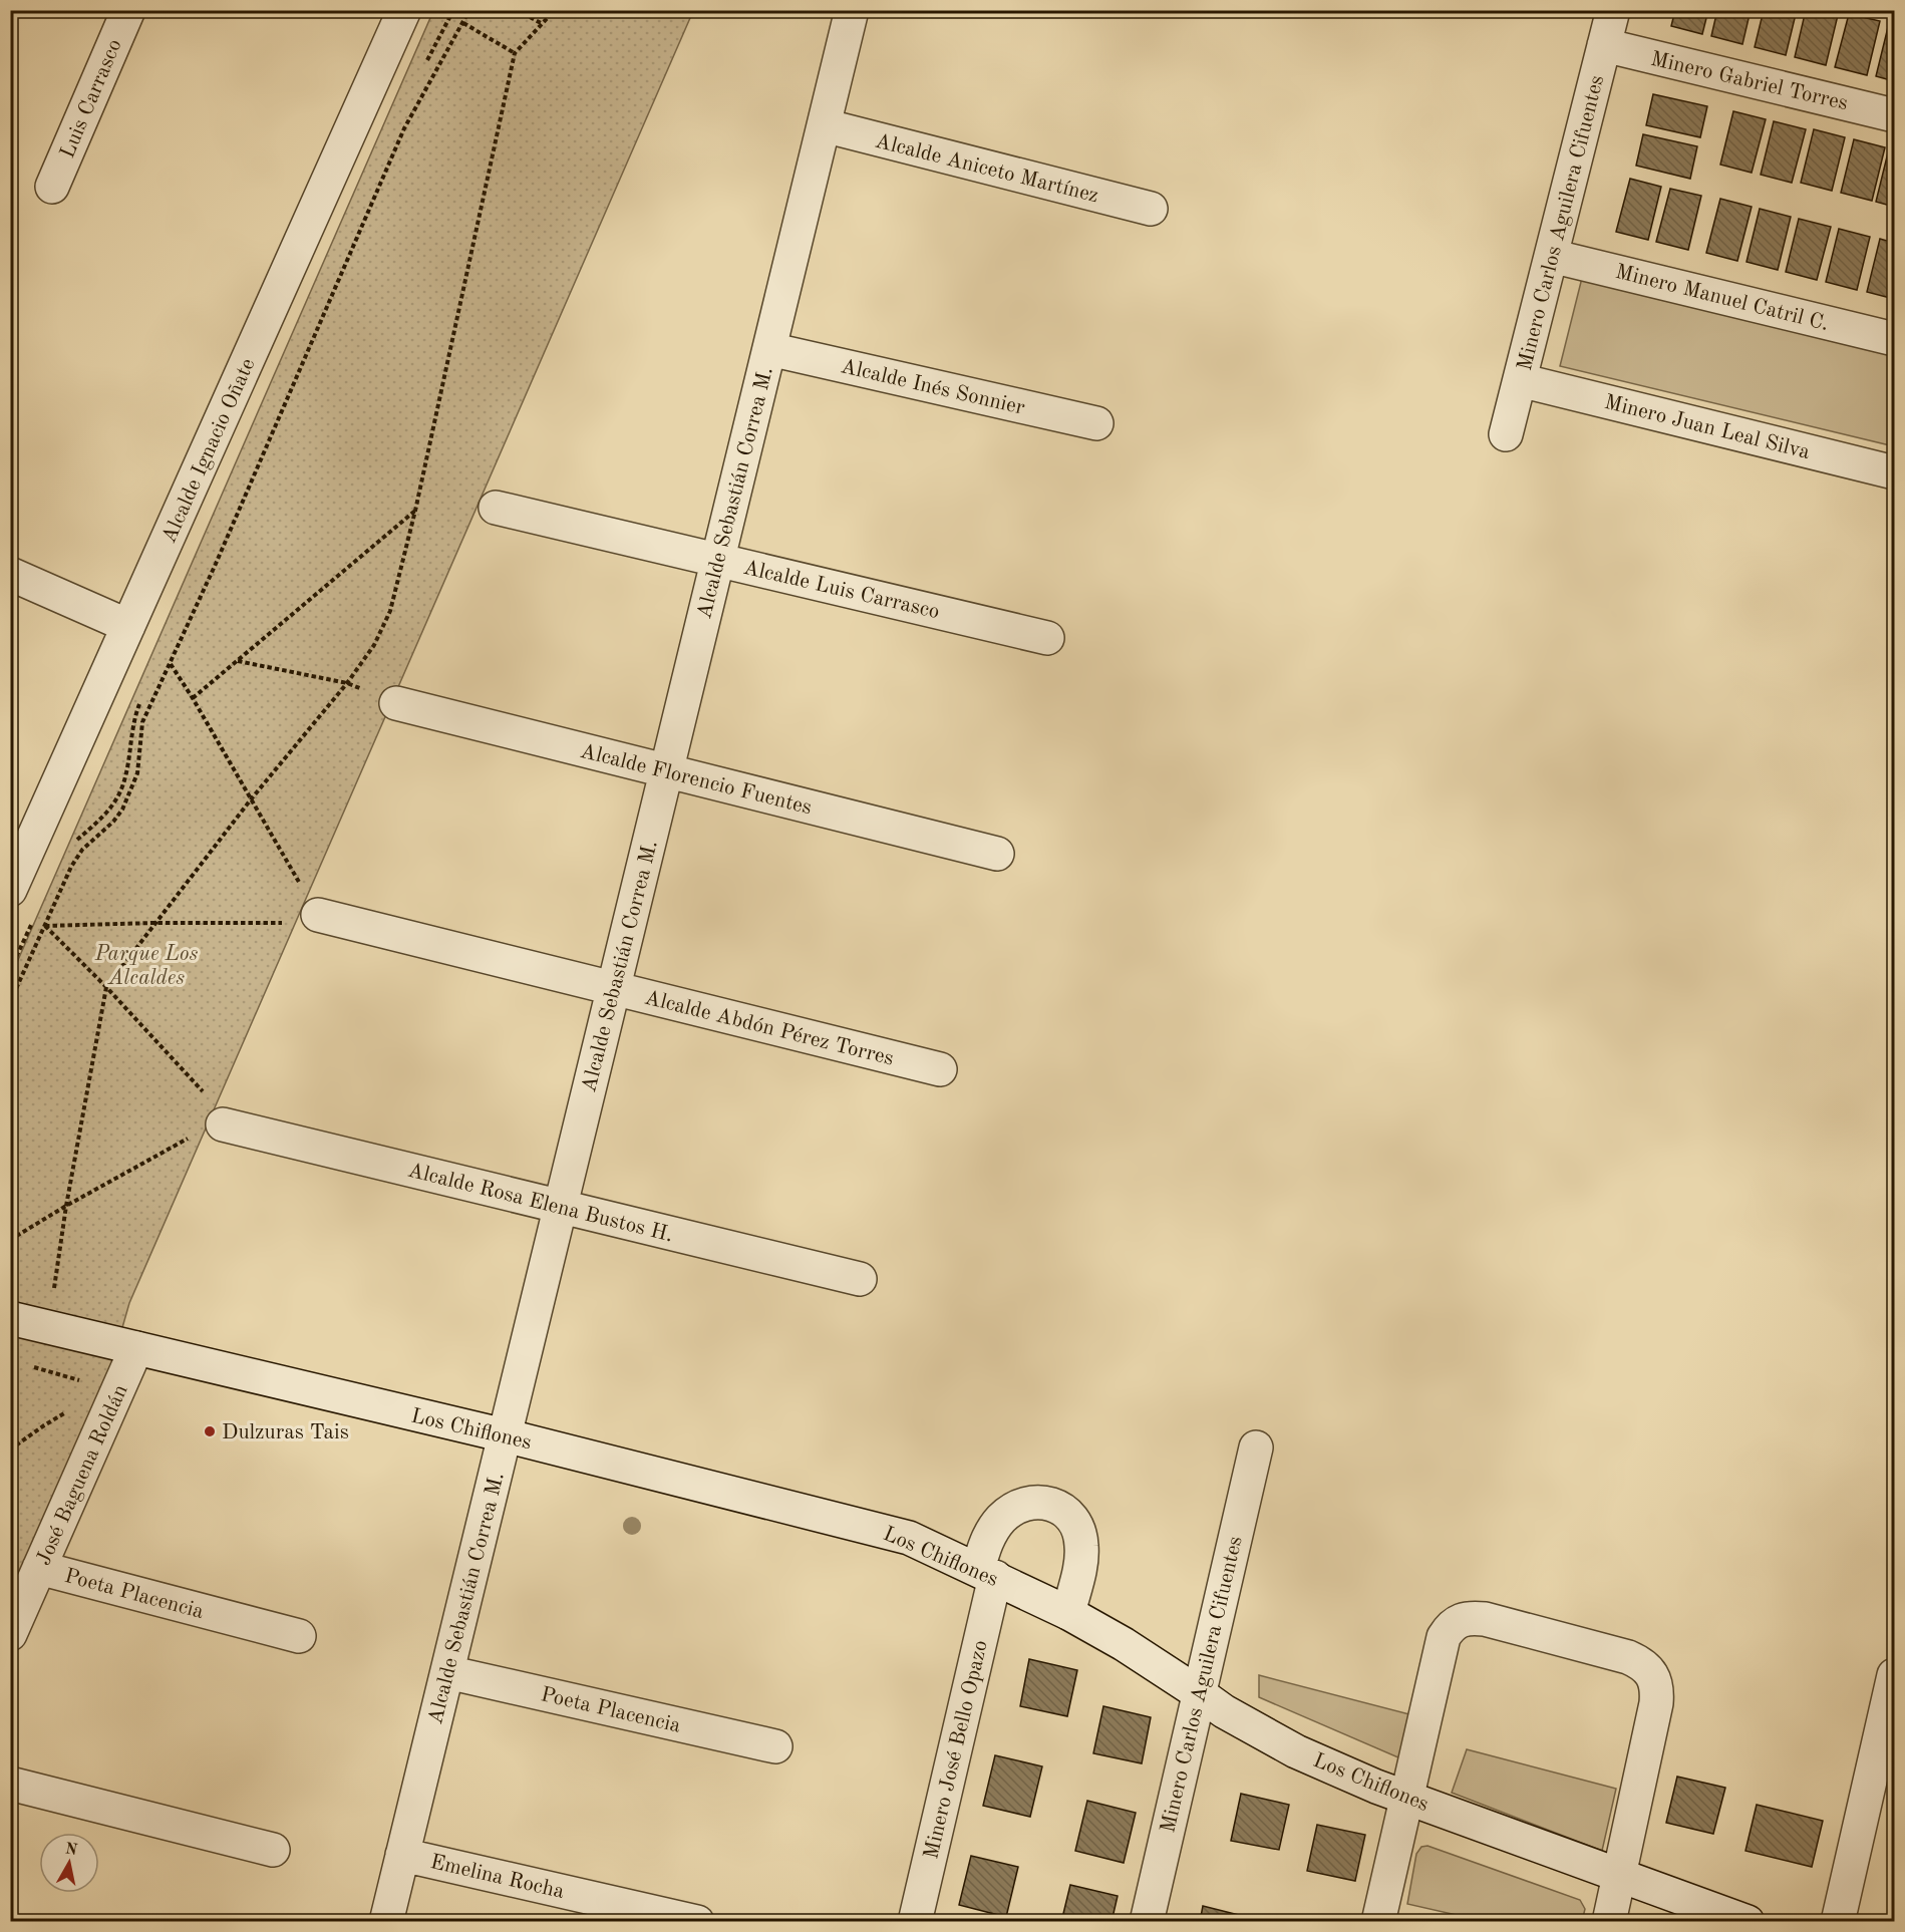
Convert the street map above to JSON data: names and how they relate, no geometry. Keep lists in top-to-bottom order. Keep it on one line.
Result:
{"streets":{"street":["Minero Gabriel Torres","Luis Carrasco","Alcalde Aniceto Martínez","Minero Carlos Aguilera Cifuentes","Minero Manuel Catril C.","Alcalde Inés Sonnier","Minero Juan Leal Silva","Alcalde Ignacio Oñate","Alcalde Sebastián Correa M.","Alcalde Luis Carrasco","Alcalde Florencio Fuentes","Alcalde Abdón Pérez Torres","Alcalde Rosa Elena Bustos H.","Los Chiflones","José Baguena Roldán","Poeta Placencia","Minero José Bello Opazo","Emelina Rocha"]},"crossings":[["Minero Gabriel Torres","Minero Carlos Aguilera Cifuentes"],["Alcalde Aniceto Martínez","Alcalde Sebastián Correa M."],["Minero Carlos Aguilera Cifuentes","Minero Manuel Catril C."],["Minero Carlos Aguilera Cifuentes","Minero Juan Leal Silva"],["Minero Carlos Aguilera Cifuentes","Los Chiflones"],["Alcalde Inés Sonnier","Alcalde Sebastián Correa M."],["Alcalde Sebastián Correa M.","Alcalde Luis Carrasco"],["Alcalde Sebastián Correa M.","Alcalde Florencio Fuentes"],["Alcalde Sebastián Correa M.","Alcalde Abdón Pérez Torres"],["Alcalde Sebastián Correa M.","Alcalde Rosa Elena Bustos H."],["Alcalde Sebastián Correa M.","Los Chiflones"],["Alcalde Sebastián Correa M.","Poeta Placencia"],["Alcalde Sebastián Correa M.","Emelina Rocha"],["Los Chiflones","José Baguena Roldán"],["Los Chiflones","Minero José Bello Opazo"],["José Baguena Roldán","Poeta Placencia"]],"parks":["Parque Los Alcaldes"],"places":["Dulzuras Tais"],"north":"top"}
